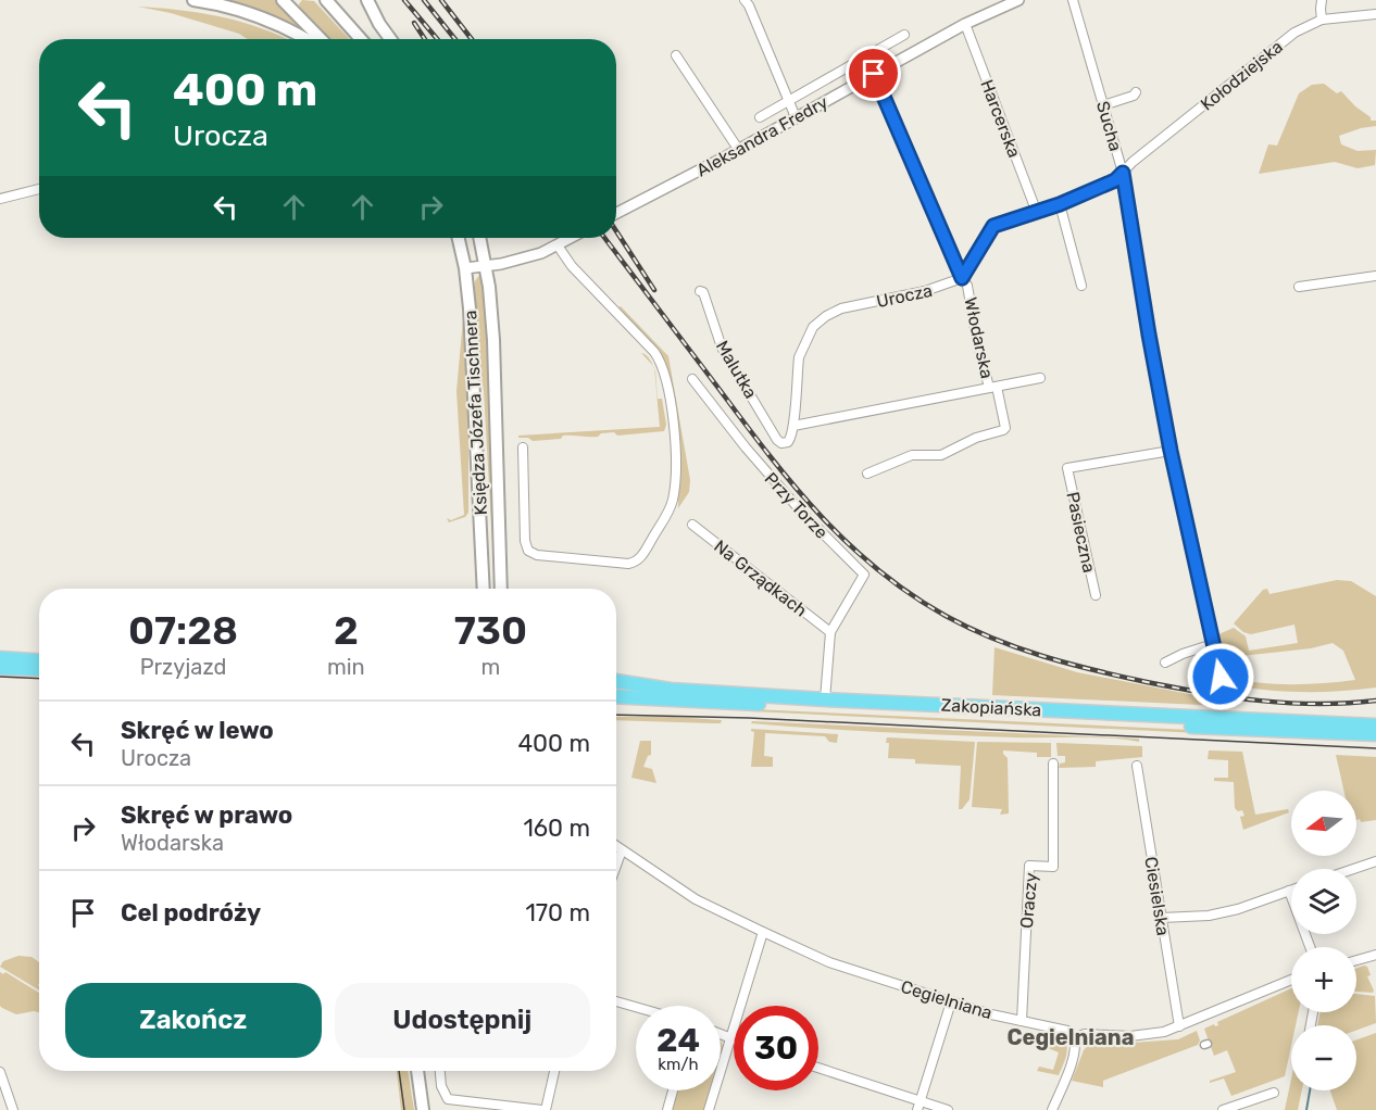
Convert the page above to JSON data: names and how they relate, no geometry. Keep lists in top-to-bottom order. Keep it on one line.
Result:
{"streets":{"main road":["Księdza Józefa Tischnera","Zakopiańska"],"street":["Kołodziejska","Harcerska","Sucha","Aleksandra Fredry","Urocza","Włodarska","Malutka","Przy Torze","Pasieczna","Na Grządkach","Ciesielska","Oraczy","Cegielniana"]},"crossings":[["Kołodziejska","Sucha"],["Harcerska","Aleksandra Fredry"],["Sucha","Pasieczna"],["Aleksandra Fredry","Włodarska"],["Urocza","Włodarska"],["Urocza","Malutka"],["Przy Torze","Na Grządkach"],["Oraczy","Cegielniana"]],"districts":["Cegielniana"],"north":"left","page":{"turn":["400 m","Urocza"],"eta":["07:28","Przyjazd","2","min","730","m"],"list":[{"name":"Skręć w lewo","note":"Urocza","value":"400 m"},{"name":"Skręć w prawo","note":"Włodarska","value":"160 m"},{"name":"Cel podróży","value":"170 m"}],"map_buttons":["+","−"],"buttons":["Zakończ","Udostępnij"],"speed":"24 km/h","limit":"30"}}
